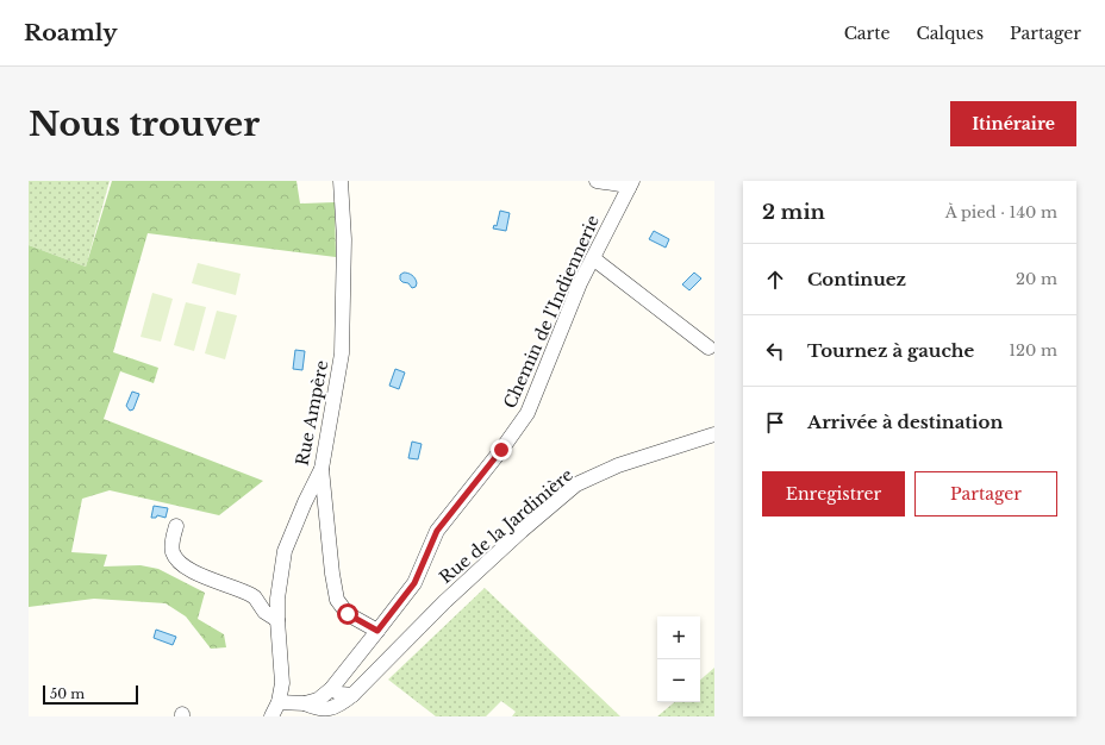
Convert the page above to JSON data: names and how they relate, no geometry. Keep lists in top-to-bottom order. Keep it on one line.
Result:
{"streets":{"street":["Chemin de l'Indiennerie","Rue Ampère","Rue de la Jardinière"]},"crossings":[["Chemin de l'Indiennerie","Rue de la Jardinière"],["Rue Ampère","Rue de la Jardinière"]],"scale_bar":"50 m","page":{"header":"Roamly","nav":["Carte","Calques","Partager"],"buttons":["Itinéraire",["Enregistrer","Partager"]],"title":"Nous trouver","heading":["2 min","À pied · 140 m"],"list":[["Continuez","20 m"],["Tournez à gauche","120 m"],"Arrivée à destination"],"map_buttons":["+","−"],"scale":"50 m"}}
